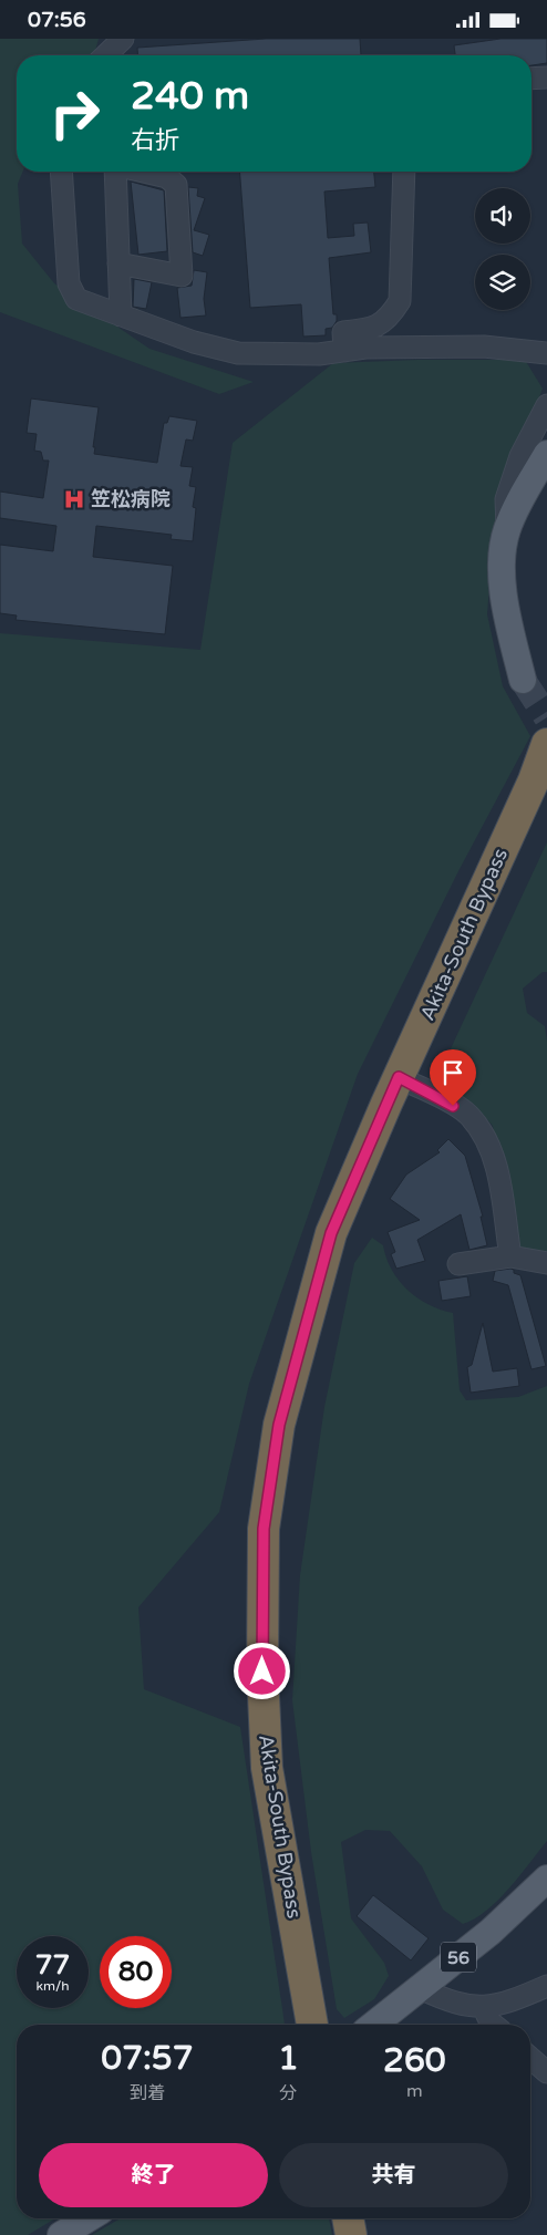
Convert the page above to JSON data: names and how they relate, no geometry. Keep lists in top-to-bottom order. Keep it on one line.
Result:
{"streets":{"highway":["Akita-South Bypass"],"main road":["56"]},"places":{"hospital":["笠松病院"]},"page":{"status":"07:56","turn":["240 m","右折"],"speed":"77 km/h","limit":"80","eta":["07:57","到着","1","分","260","m"],"buttons":["終了","共有"]}}
